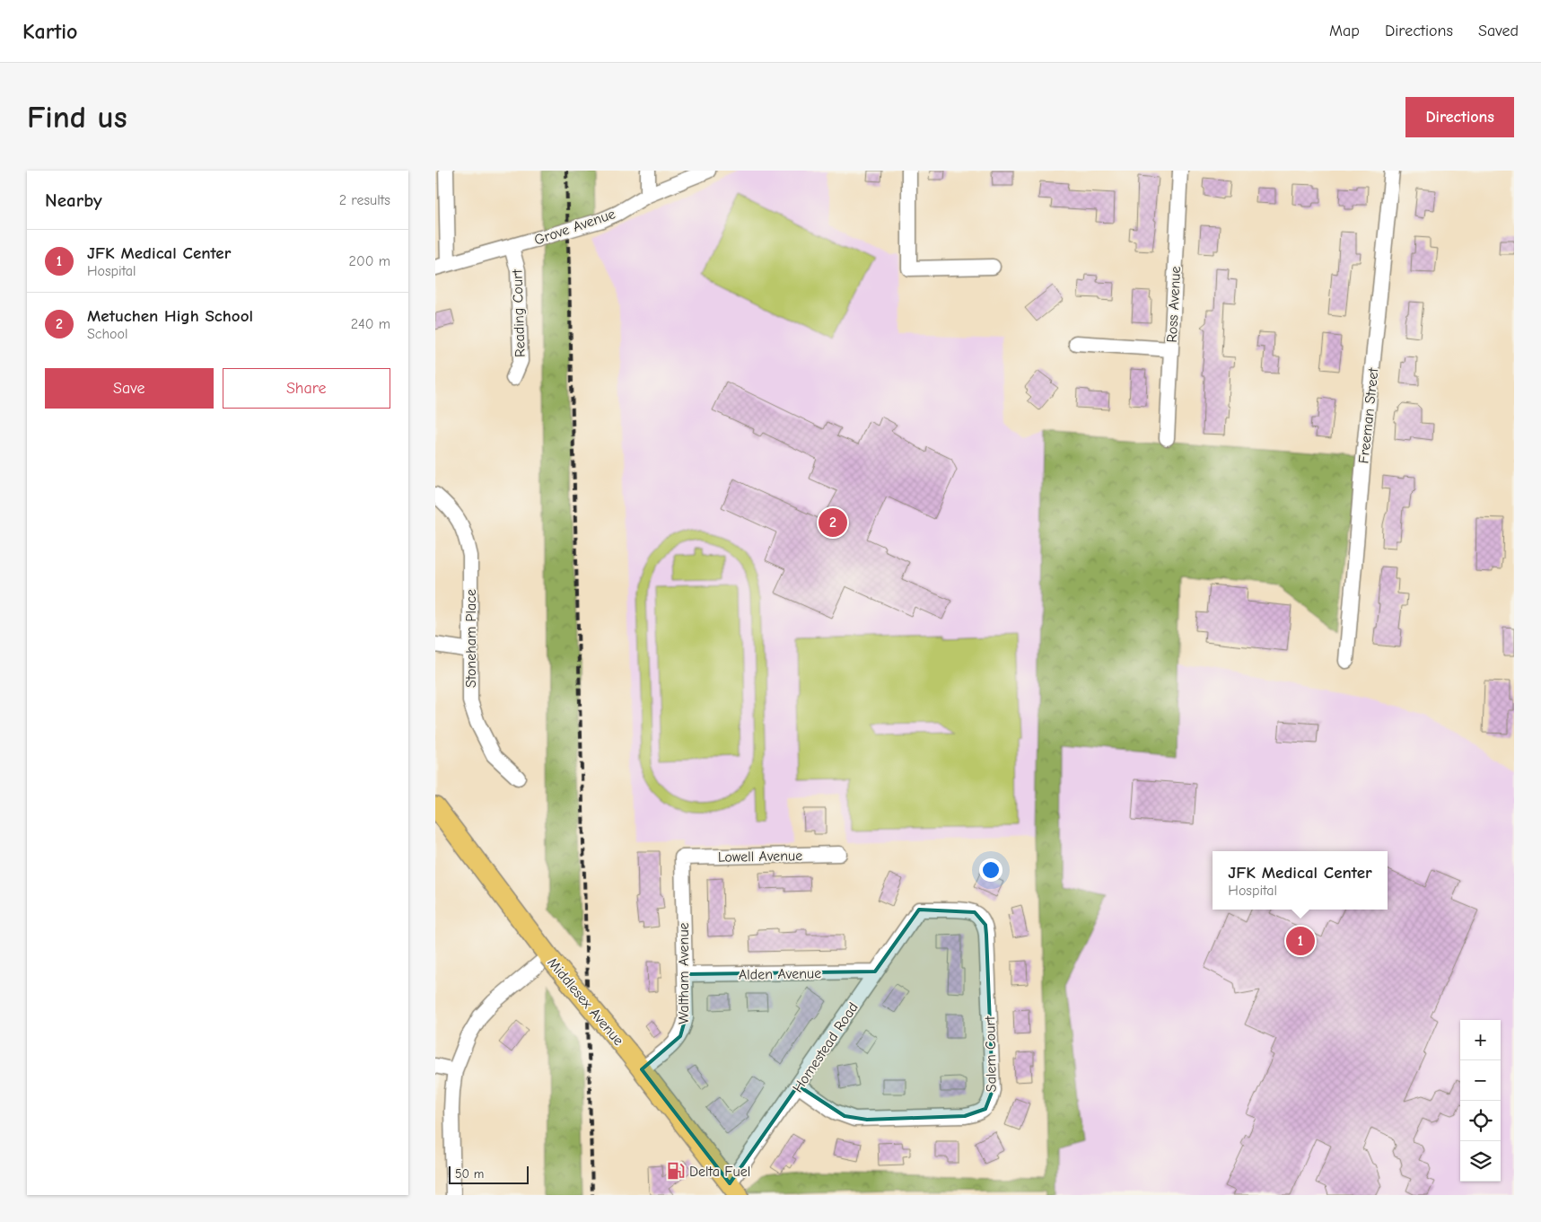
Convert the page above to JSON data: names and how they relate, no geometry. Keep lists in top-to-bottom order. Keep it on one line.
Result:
{"streets":{"main road":["Middlesex Avenue"],"street":["Grove Avenue","Ross Avenue","Reading Court","Freeman Street","Stoneham Place","Lowell Avenue","Waltham Avenue","Alden Avenue","Homestead Road","Salem Court"]},"crossings":[["Grove Avenue","Reading Court"],["Lowell Avenue","Waltham Avenue"],["Waltham Avenue","Alden Avenue"],["Waltham Avenue","Middlesex Avenue"],["Alden Avenue","Homestead Road"],["Middlesex Avenue","Homestead Road"],["Homestead Road","Salem Court"]],"places":{"fuel station":["Delta Fuel"]},"scale_bar":"50 m","page":{"header":"Kartio","nav":["Map","Directions","Saved"],"buttons":["Directions",["Save","Share"]],"title":"Find us","heading":["Nearby","2 results"],"list":[{"mark":"1","name":"JFK Medical Center","note":"Hospital","value":"200 m"},{"mark":"2","name":"Metuchen High School","note":"School","value":"240 m"}],"pins":["2","1"],"popup":["JFK Medical Center","Hospital"],"map_buttons":["+","−"],"scale":"50 m"}}
